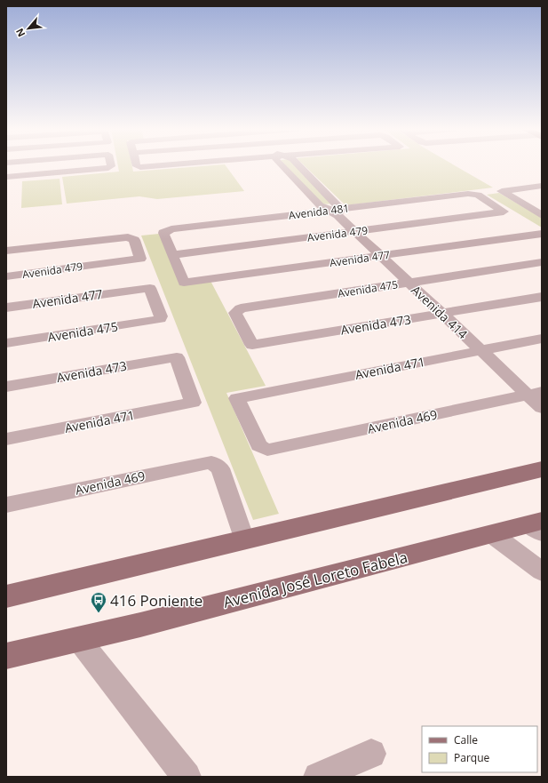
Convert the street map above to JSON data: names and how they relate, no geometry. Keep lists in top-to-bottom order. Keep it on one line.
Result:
{"streets":{"main road":["Avenida José Loreto Fabela"],"street":["Avenida 481","Avenida 479","Avenida 477","Avenida 475","Avenida 414","Avenida 473","Avenida 471","Avenida 469"]},"crossings":[["Avenida 481","Avenida 479"],["Avenida 481","Avenida 477"],["Avenida 481","Avenida 414"],["Avenida 479","Avenida 477"],["Avenida 479","Avenida 414"],["Avenida 477","Avenida 475"],["Avenida 477","Avenida 414"],["Avenida 475","Avenida 414"],["Avenida 475","Avenida 473"],["Avenida 414","Avenida 473"],["Avenida 414","Avenida 471"],["Avenida 414","Avenida 469"],["Avenida 473","Avenida 471"],["Avenida 471","Avenida 469"]],"places":{"bus stop":["416 Poniente"]},"legend":["Calle","Parque"],"north":"bottom left"}
